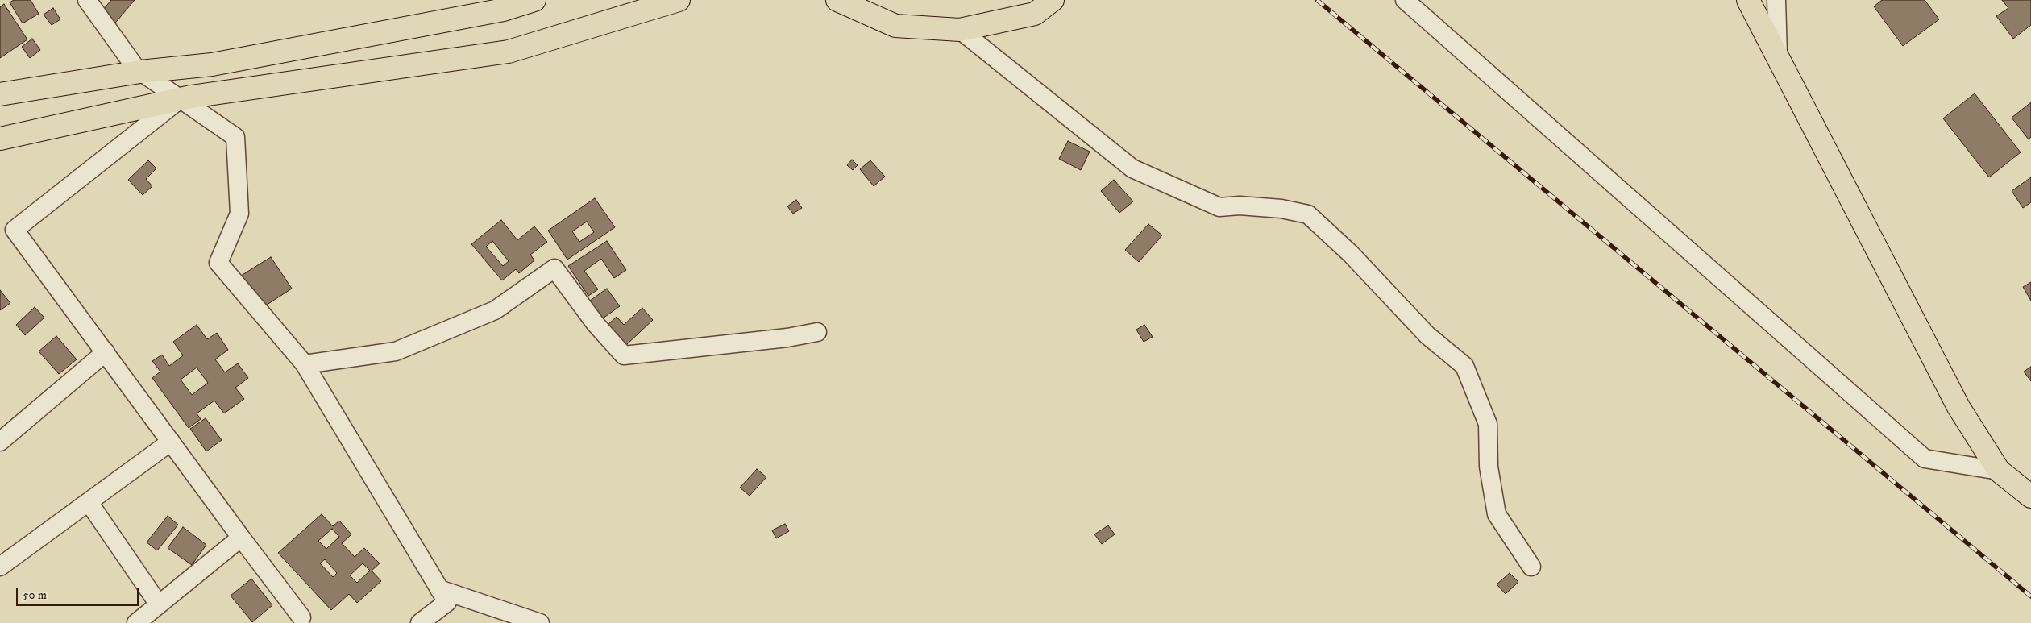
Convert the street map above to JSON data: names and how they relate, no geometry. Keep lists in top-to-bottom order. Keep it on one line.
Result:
{"scale_bar":"50 m"}
